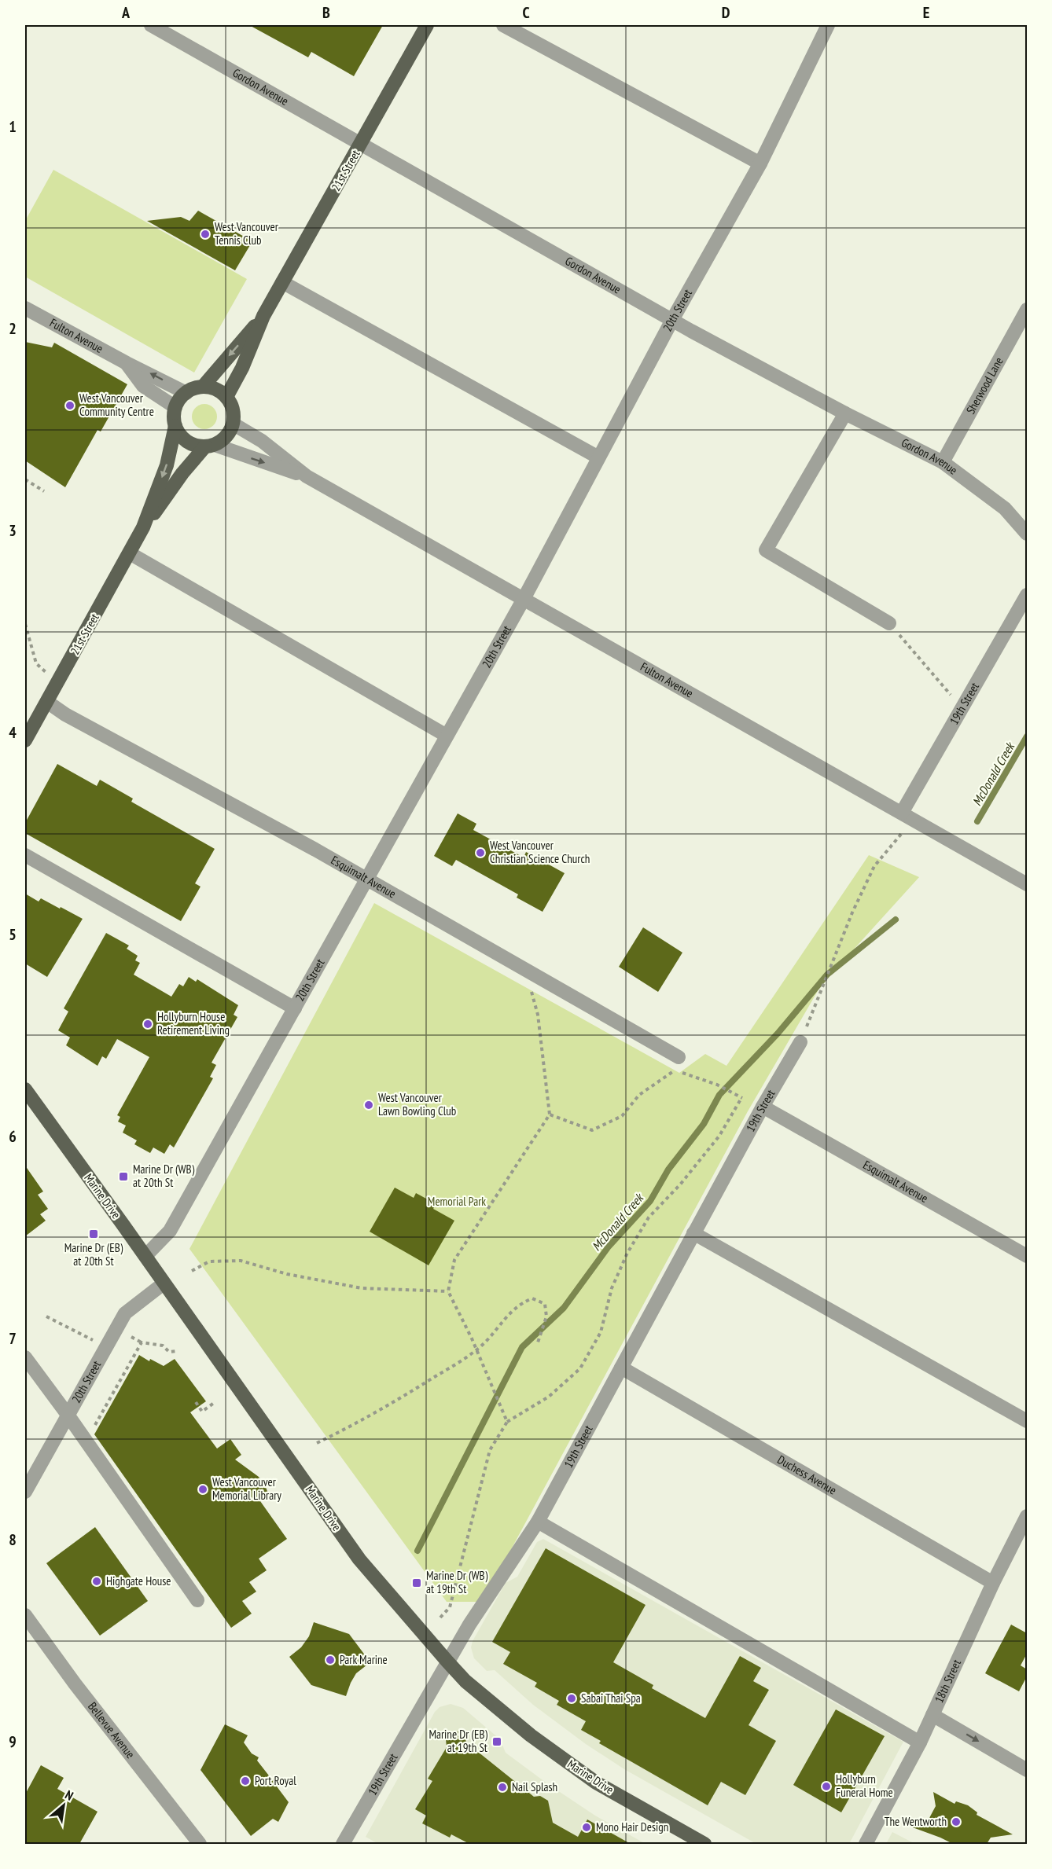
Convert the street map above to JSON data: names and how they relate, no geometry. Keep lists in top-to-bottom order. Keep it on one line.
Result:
{"streets":{"main road":["21st Street","Marine Drive"],"street":["Gordon Avenue","20th Street","Fulton Avenue","Sherwood Lane","19th Street","Esquimalt Avenue","Duchess Avenue","18th Street","Bellevue Avenue"]},"crossings":[["Gordon Avenue","21st Street"],["Gordon Avenue","20th Street"],["Gordon Avenue","Sherwood Lane"],["21st Street","Fulton Avenue"],["21st Street","Esquimalt Avenue"],["20th Street","Fulton Avenue"],["20th Street","Esquimalt Avenue"],["20th Street","Marine Drive"],["Fulton Avenue","19th Street"],["19th Street","Esquimalt Avenue"],["19th Street","Marine Drive"],["19th Street","Duchess Avenue"],["Duchess Avenue","18th Street"]],"water":["McDonald Creek"],"parks":["Memorial Park"],"places":{"other":["West Vancouver Tennis Club","West Vancouver Community Centre","West Vancouver Christian Science Church","Hollyburn House Retirement Living","West Vancouver Lawn Bowling Club","West Vancouver Memorial Library","Highgate House","Park Marine","Sabai Thai Spa","Port Royal","Hollyburn Funeral Home","Nail Splash","The Wentworth","Mono Hair Design"],"transit":["Marine Dr (WB) at 20th St","Marine Dr (EB) at 20th St","Marine Dr (WB) at 19th St","Marine Dr (EB) at 19th St"]},"north":"top right","grid":{"columns":["A","B","C","D","E"],"rows":["1","2","3","4","5","6","7","8","9"]}}
